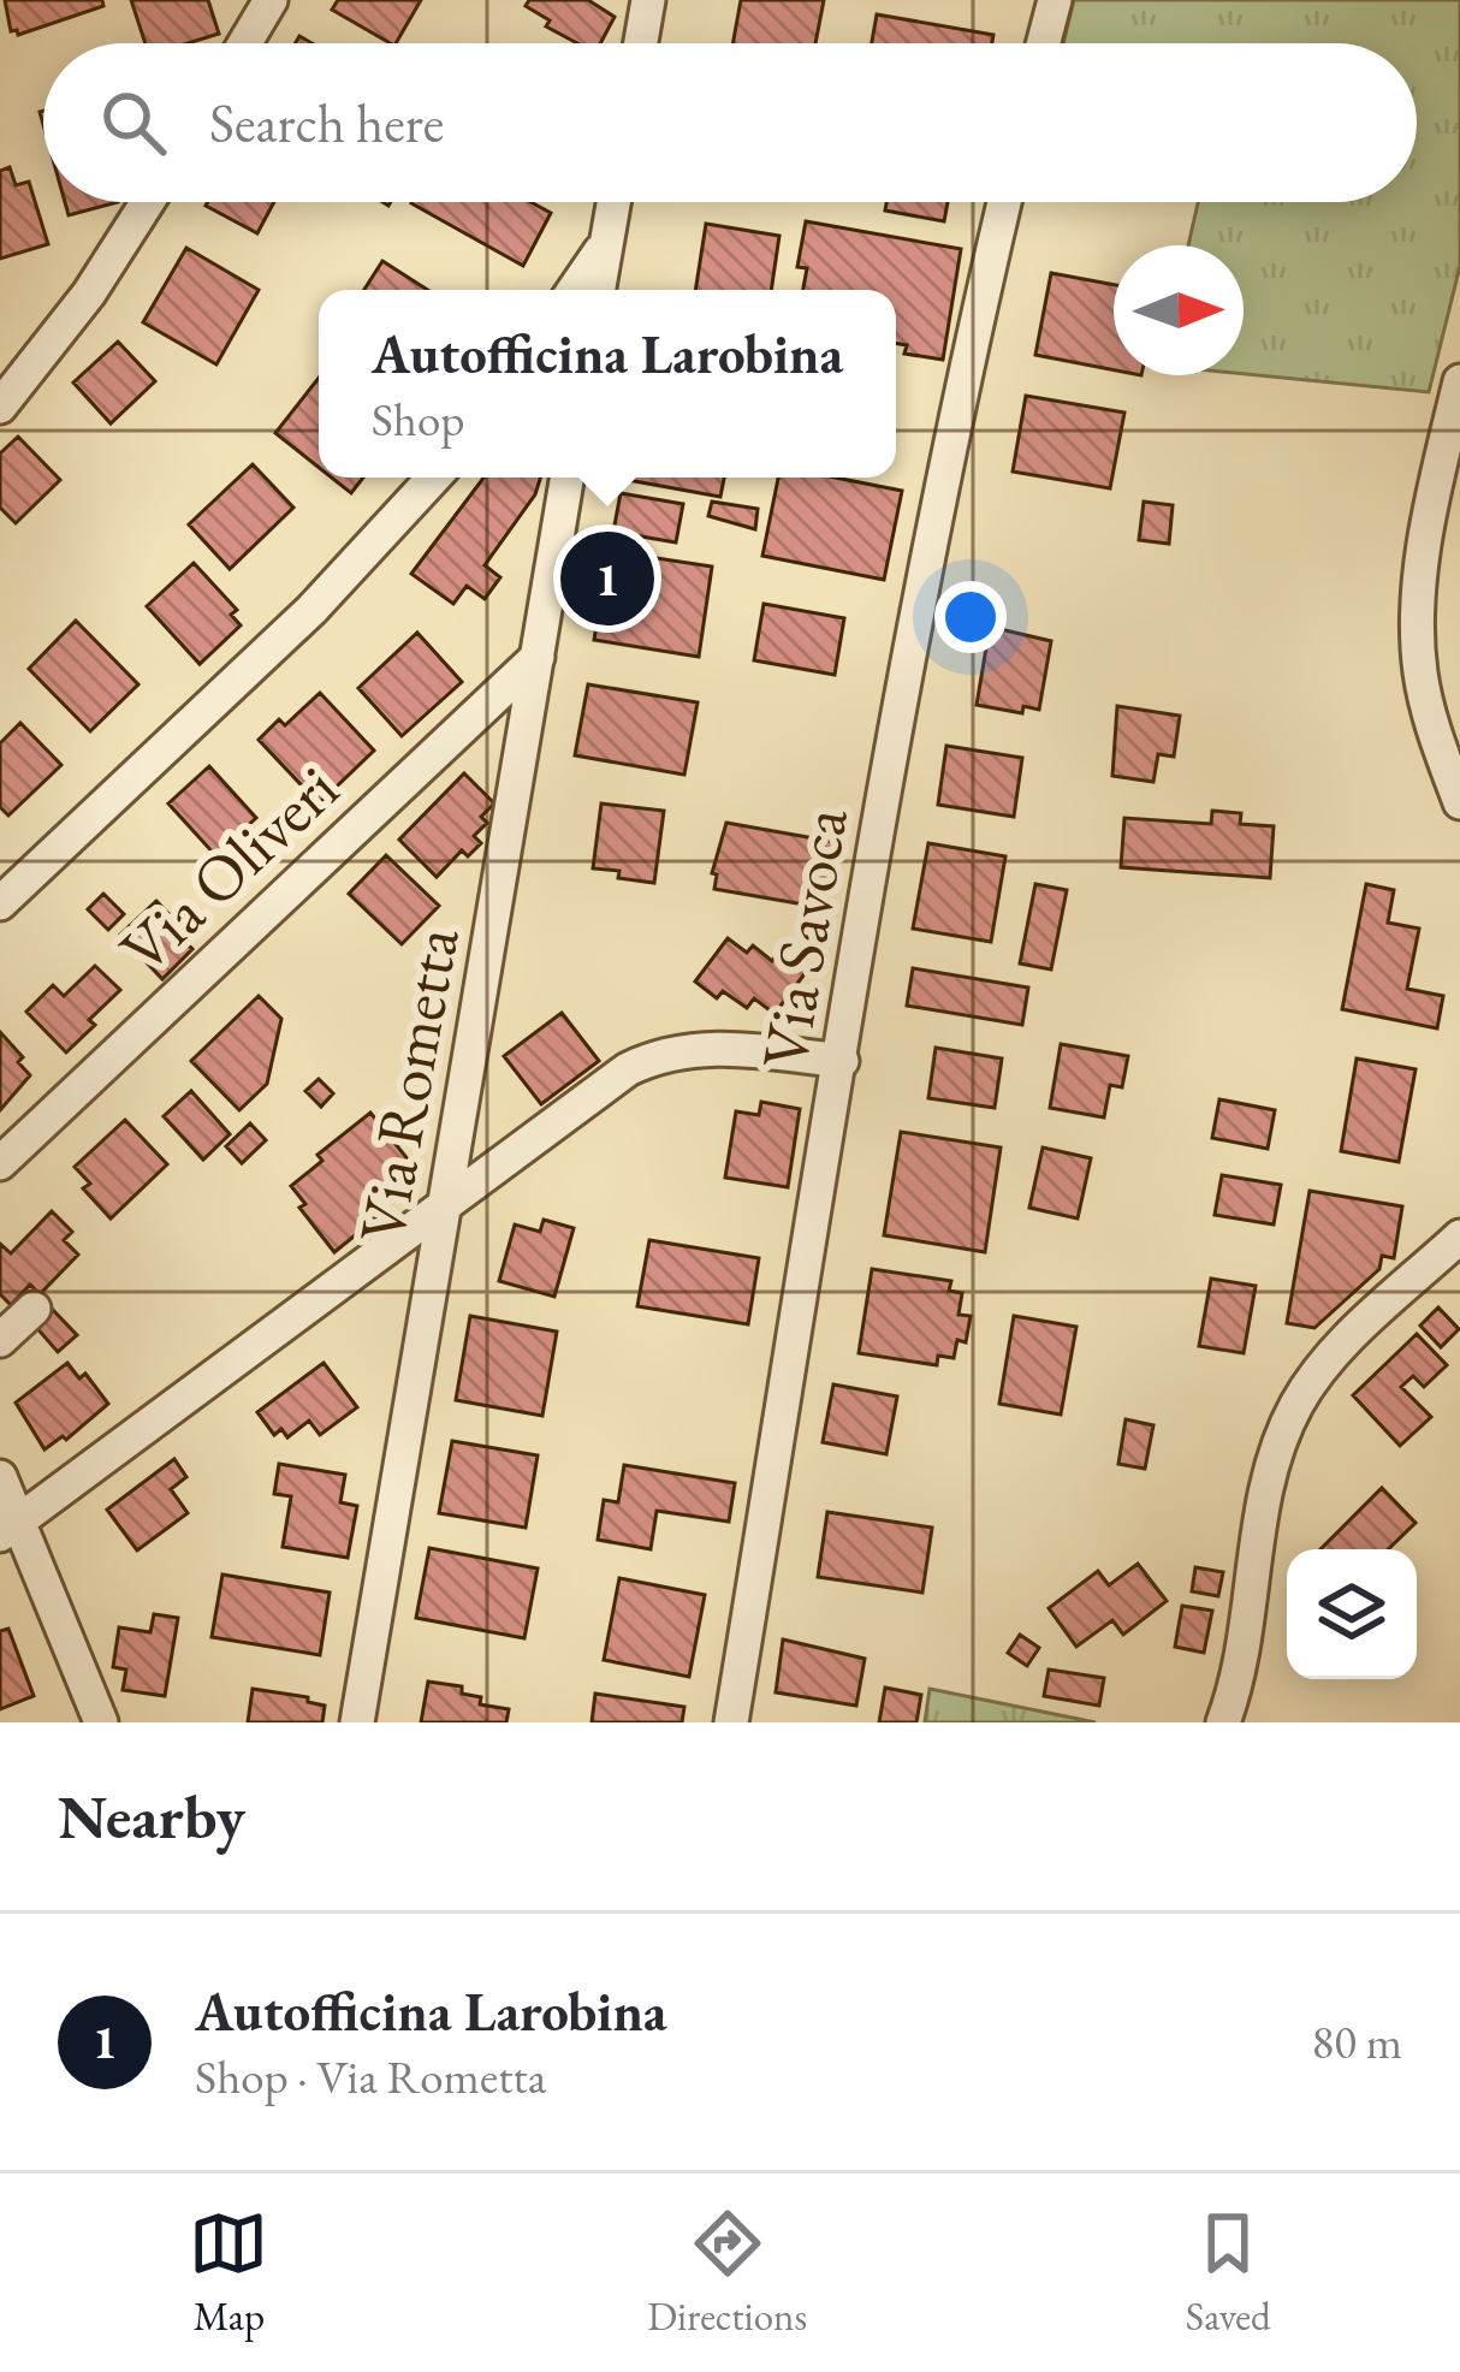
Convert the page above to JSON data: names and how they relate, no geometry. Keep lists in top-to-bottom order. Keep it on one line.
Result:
{"streets":{"street":["Via Oliveri","Via Savoca","Via Rometta"]},"crossings":[["Via Oliveri","Via Rometta"]],"north":"right","page":{"search":"Search here","popup":["Autofficina Larobina","Shop"],"pins":"1","heading":"Nearby","list":[{"mark":"1","name":"Autofficina Larobina","note":"Shop · Via Rometta","value":"80 m"}],"nav":["Map","Directions","Saved"]}}
